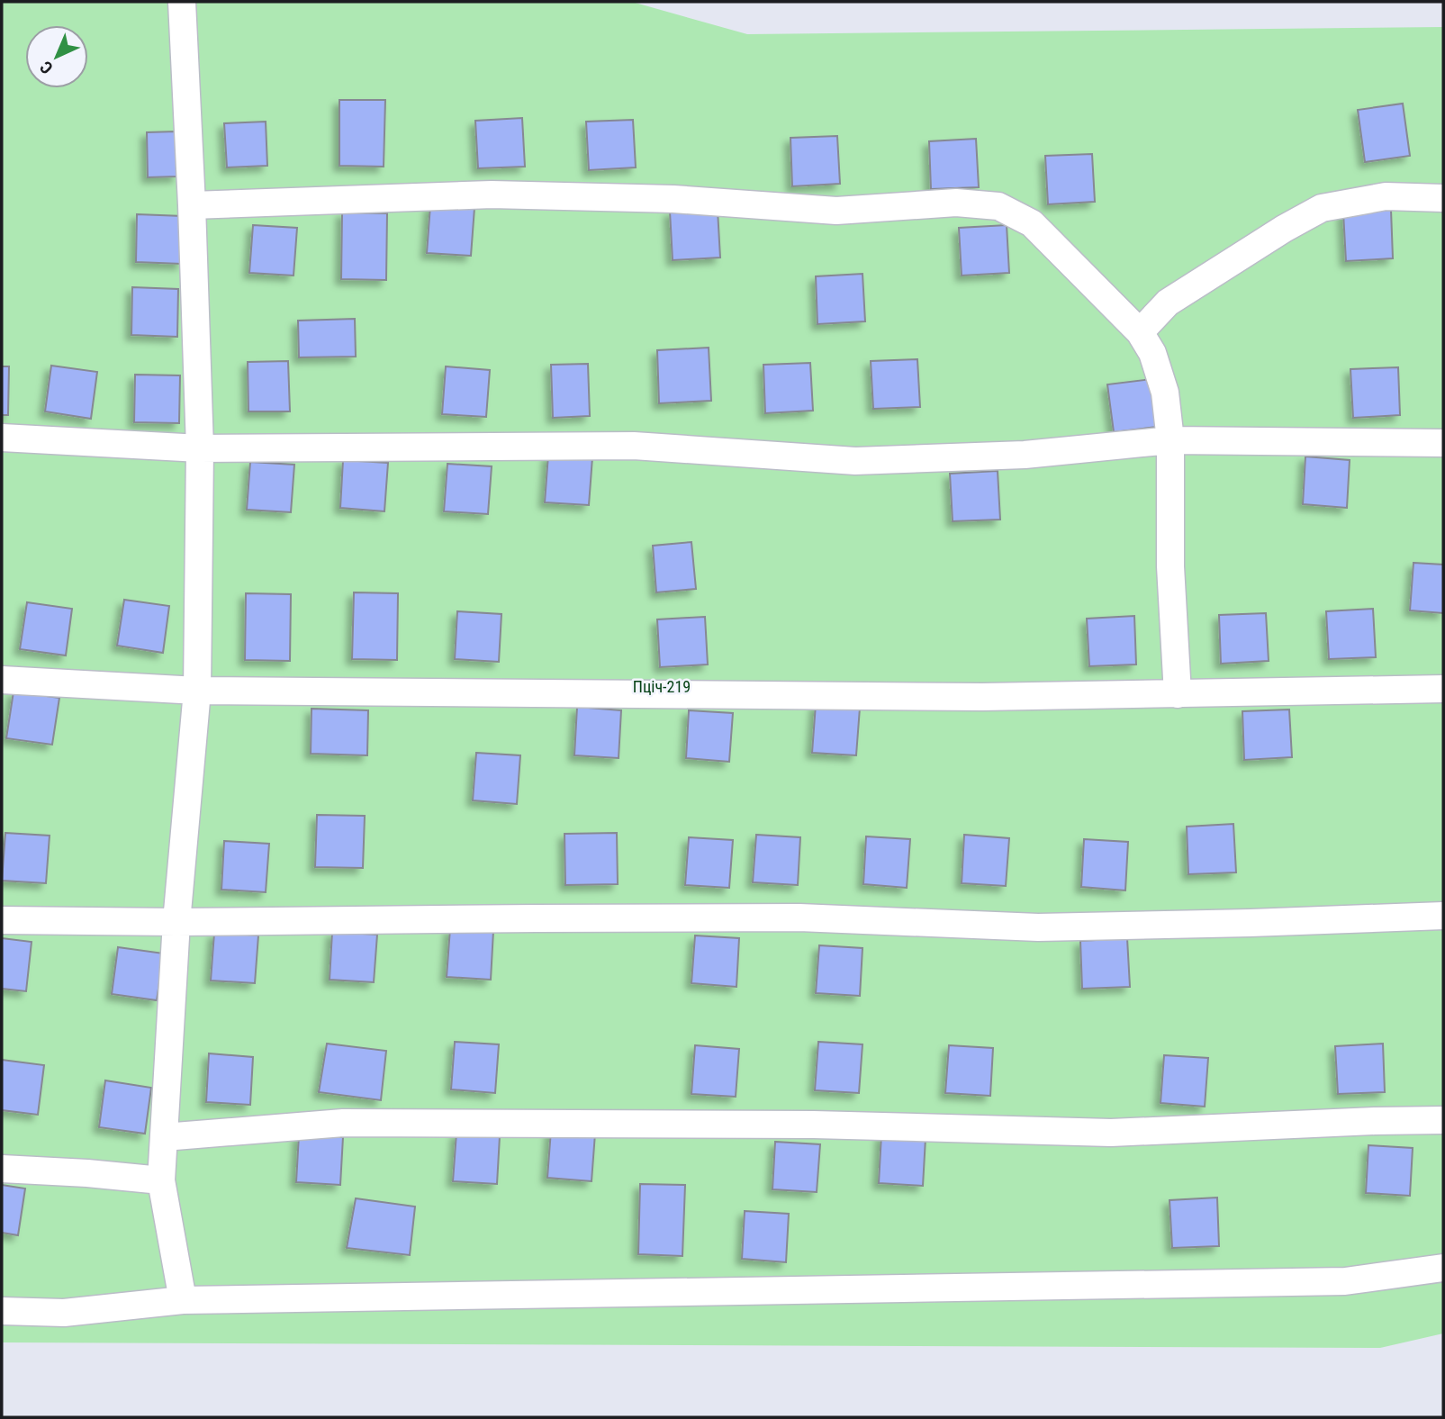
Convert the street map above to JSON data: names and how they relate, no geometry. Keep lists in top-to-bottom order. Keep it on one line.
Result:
{"parks":["Пціч-219"],"north":"bottom left"}
